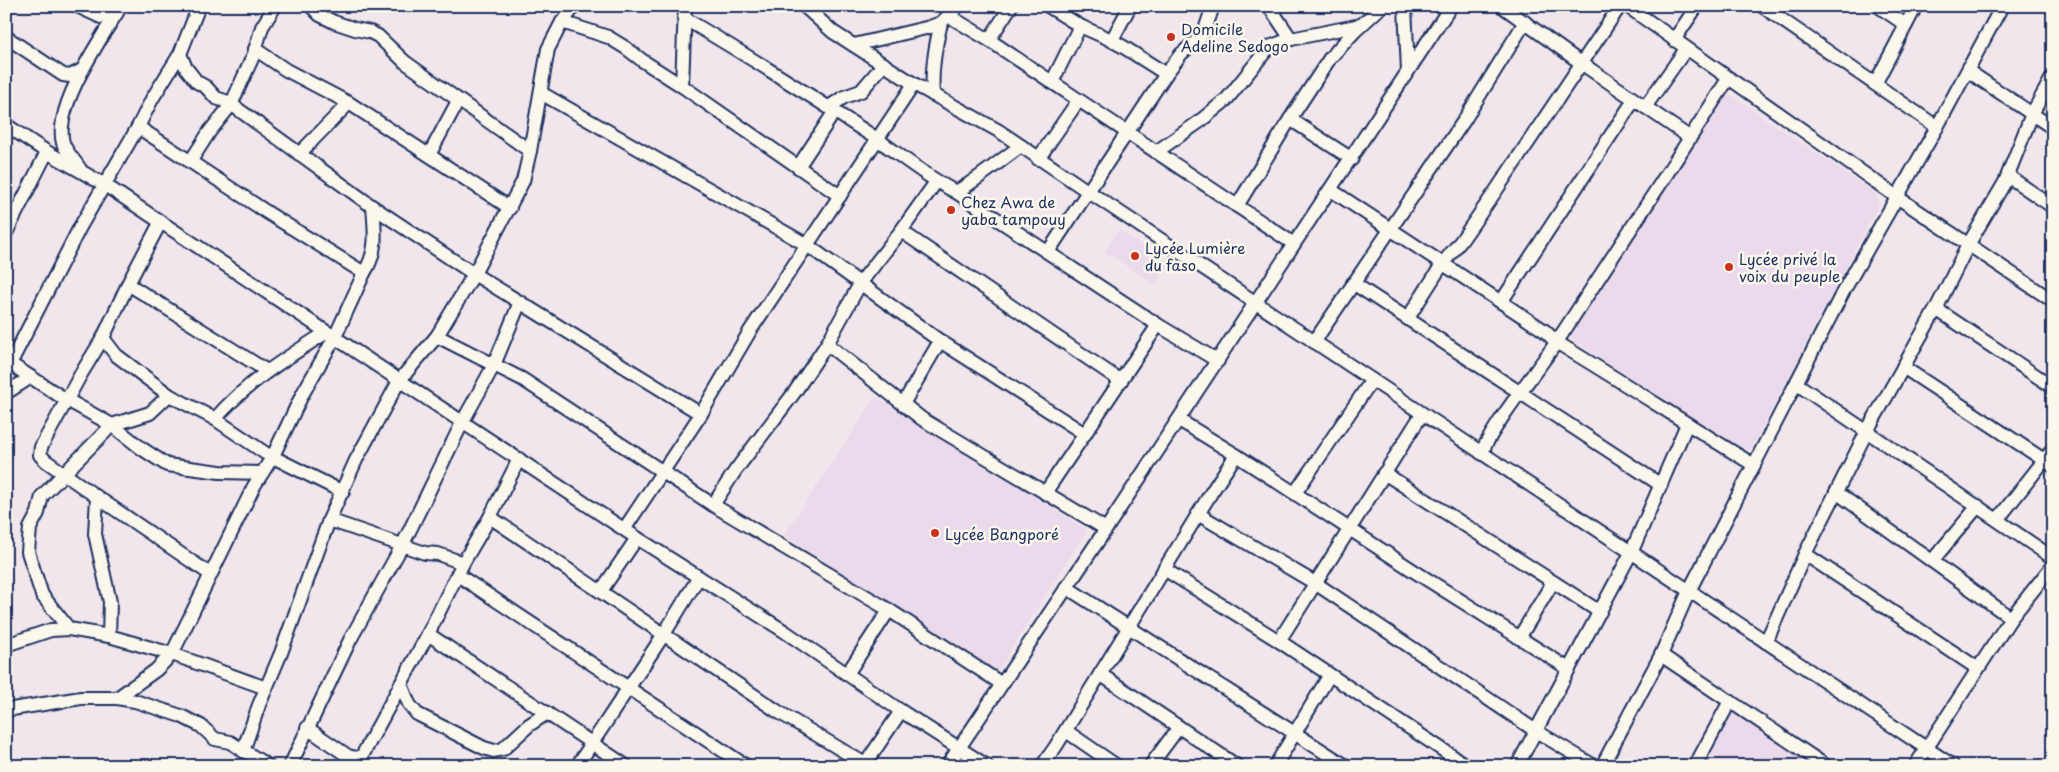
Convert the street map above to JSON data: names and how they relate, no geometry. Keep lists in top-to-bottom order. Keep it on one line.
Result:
{"places":["Domicile Adeline Sedogo","Chez Awa de yaba tampouy","Lycée Lumière du faso","Lycée privé la voix du peuple","Lycée Bangporé"]}
